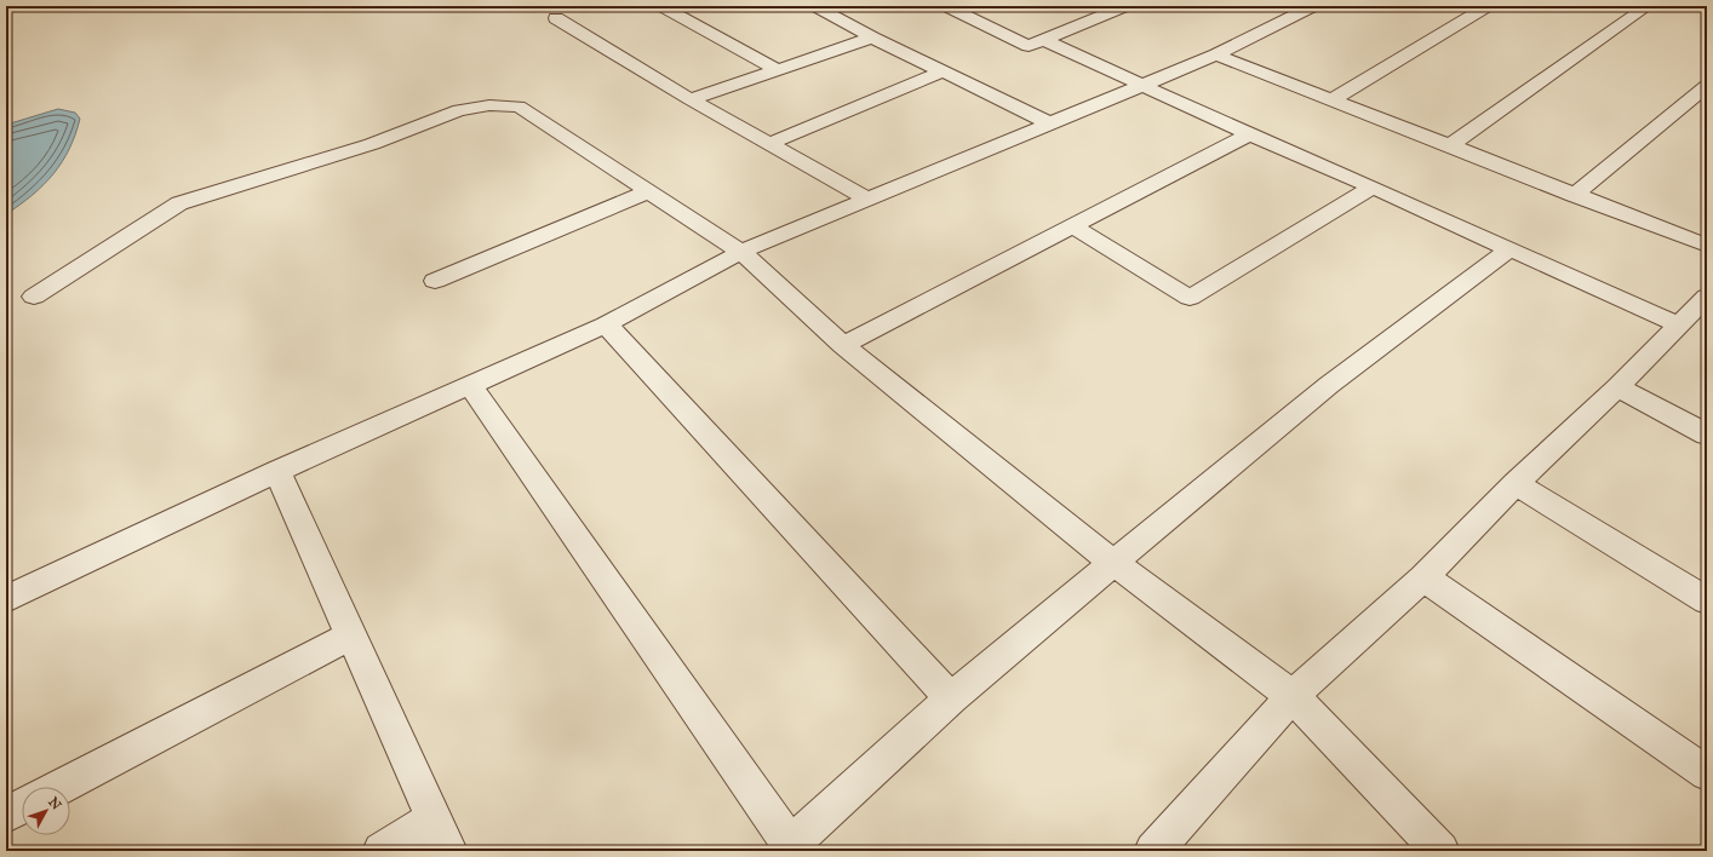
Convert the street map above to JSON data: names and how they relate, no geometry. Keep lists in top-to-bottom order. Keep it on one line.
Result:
{"north":"top right"}
